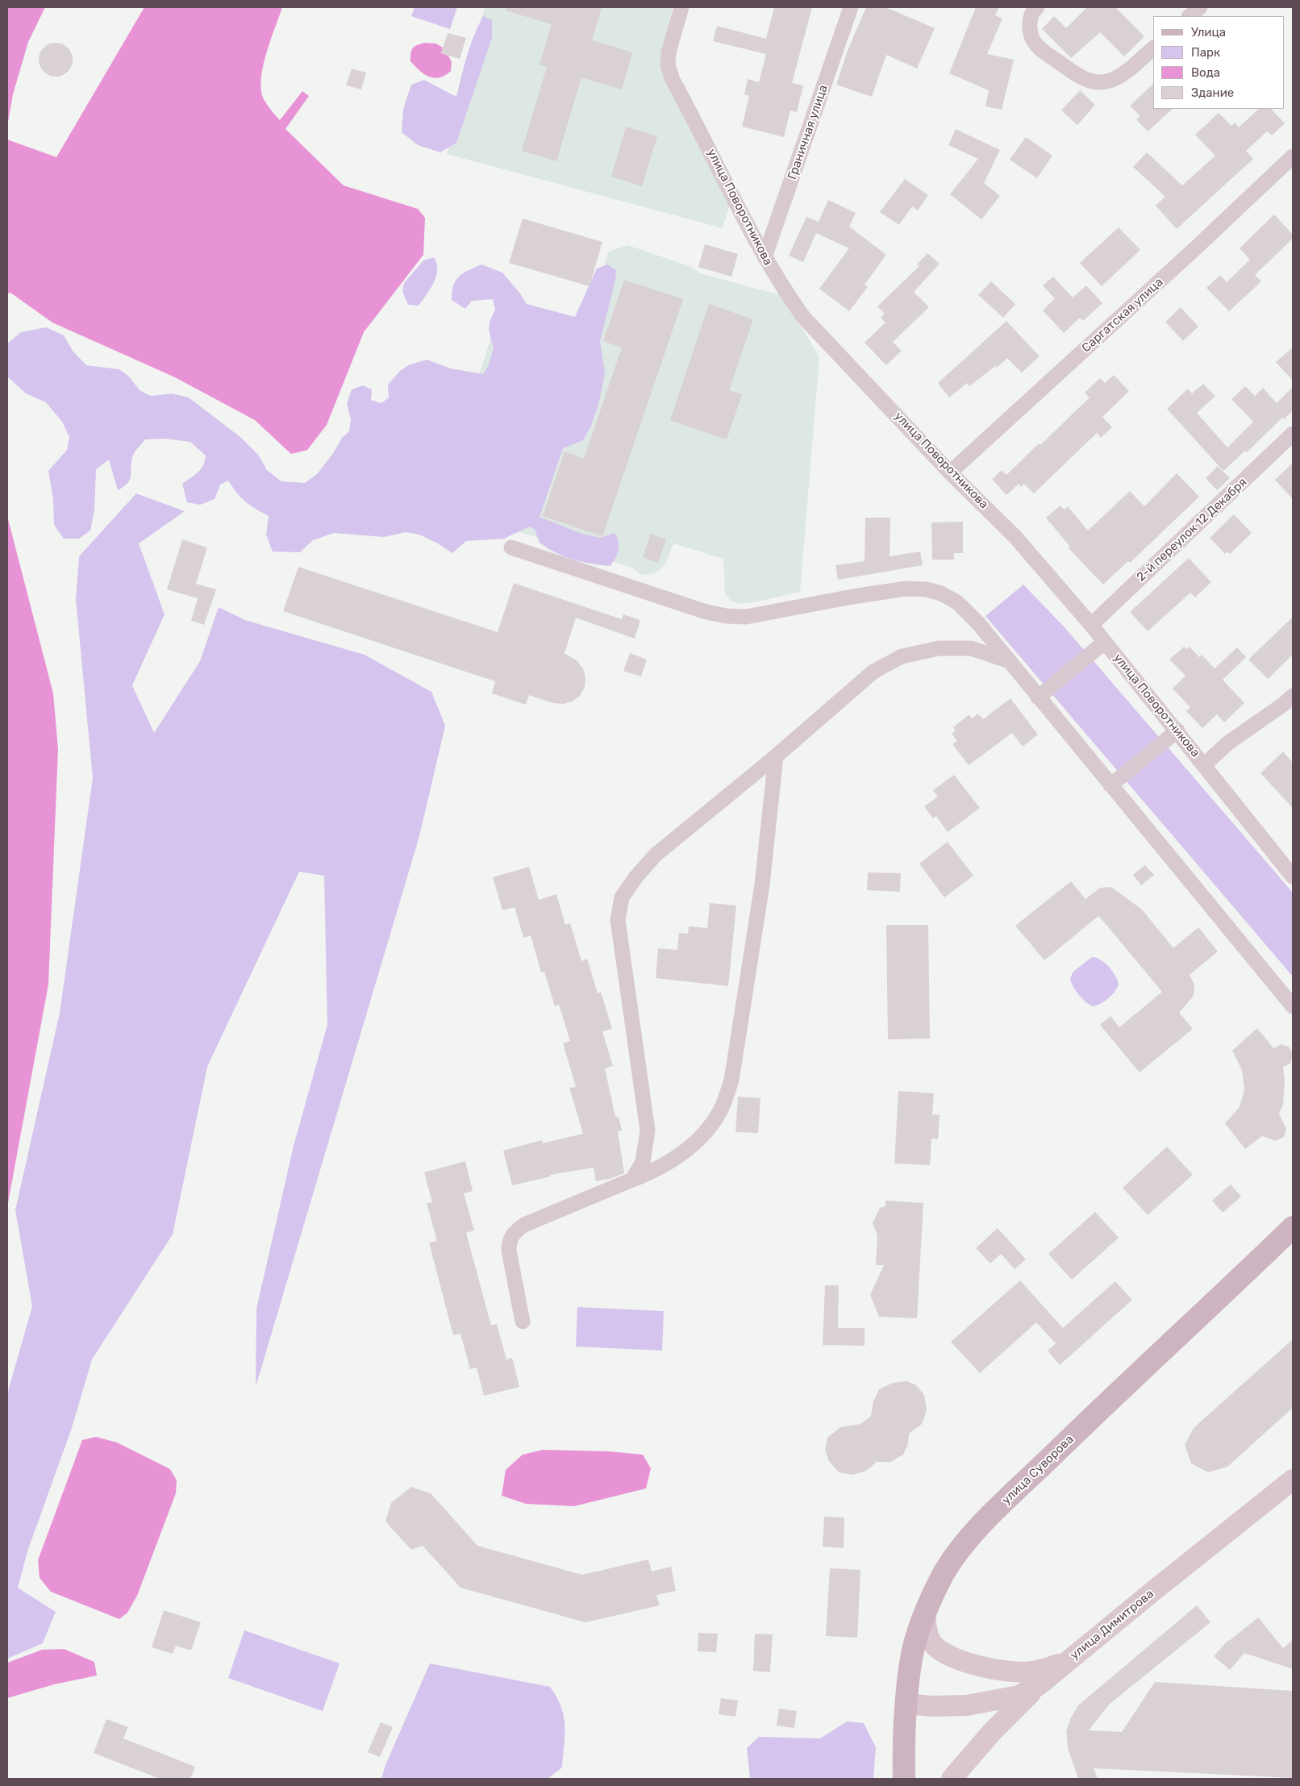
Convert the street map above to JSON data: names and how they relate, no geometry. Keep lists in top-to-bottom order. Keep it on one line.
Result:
{"streets":{"main road":["улица Суворова","улица Димитрова"],"street":["Граничная улица","улица Поворотникова","Саргатская улица","2-й переулок 12 Декабря"]},"crossings":[["Граничная улица","улица Поворотникова"],["улица Поворотникова","Саргатская улица"],["улица Поворотникова","2-й переулок 12 Декабря"],["улица Суворова","улица Димитрова"]],"legend":["Улица","Парк","Вода","Здание"]}
